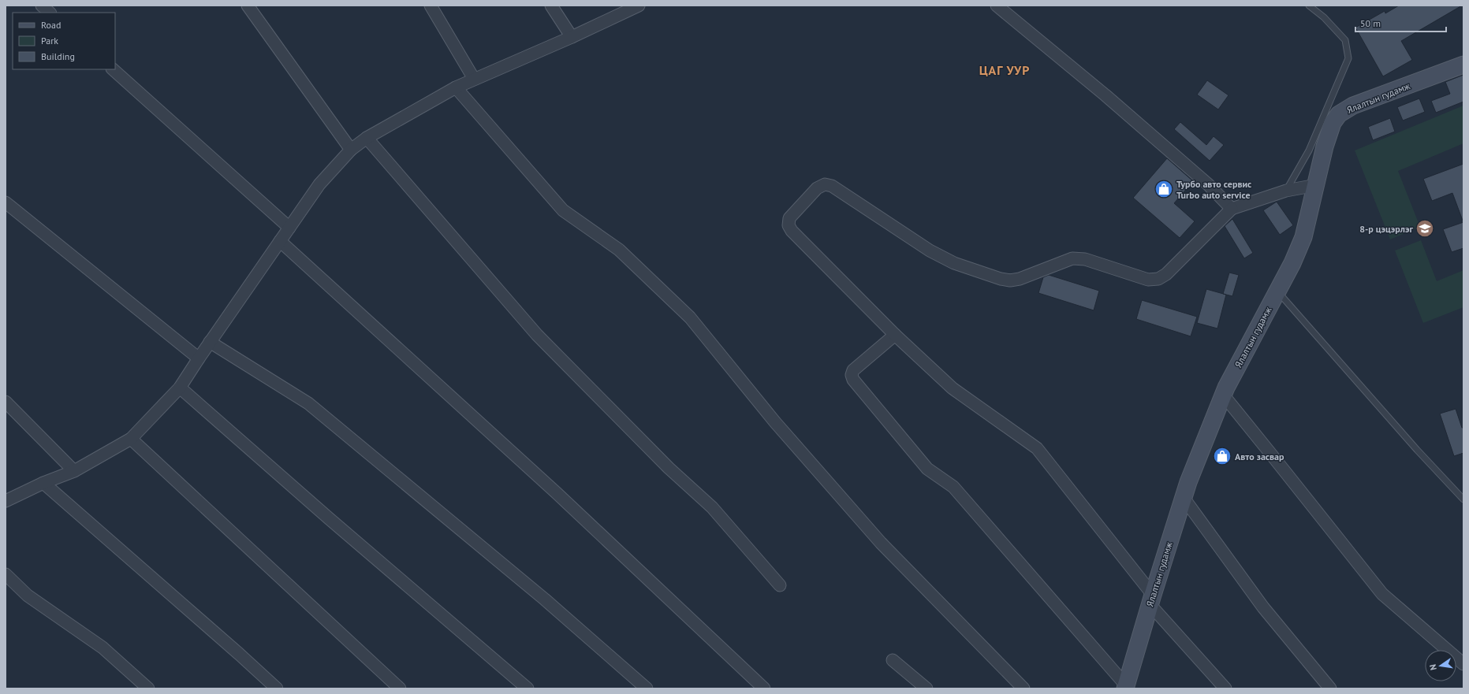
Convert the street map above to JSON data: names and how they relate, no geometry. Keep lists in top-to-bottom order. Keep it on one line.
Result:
{"streets":{"street":["Ялалтын гудамж"]},"districts":["ЦАГ УУР"],"places":{"shop":["Турбо авто сервис Turbo auto service","Авто засвар"],"school or university":["8-р цэцэрлэг"]},"legend":["Road","Park","Building"],"scale_bar":"50 m","north":"left"}
